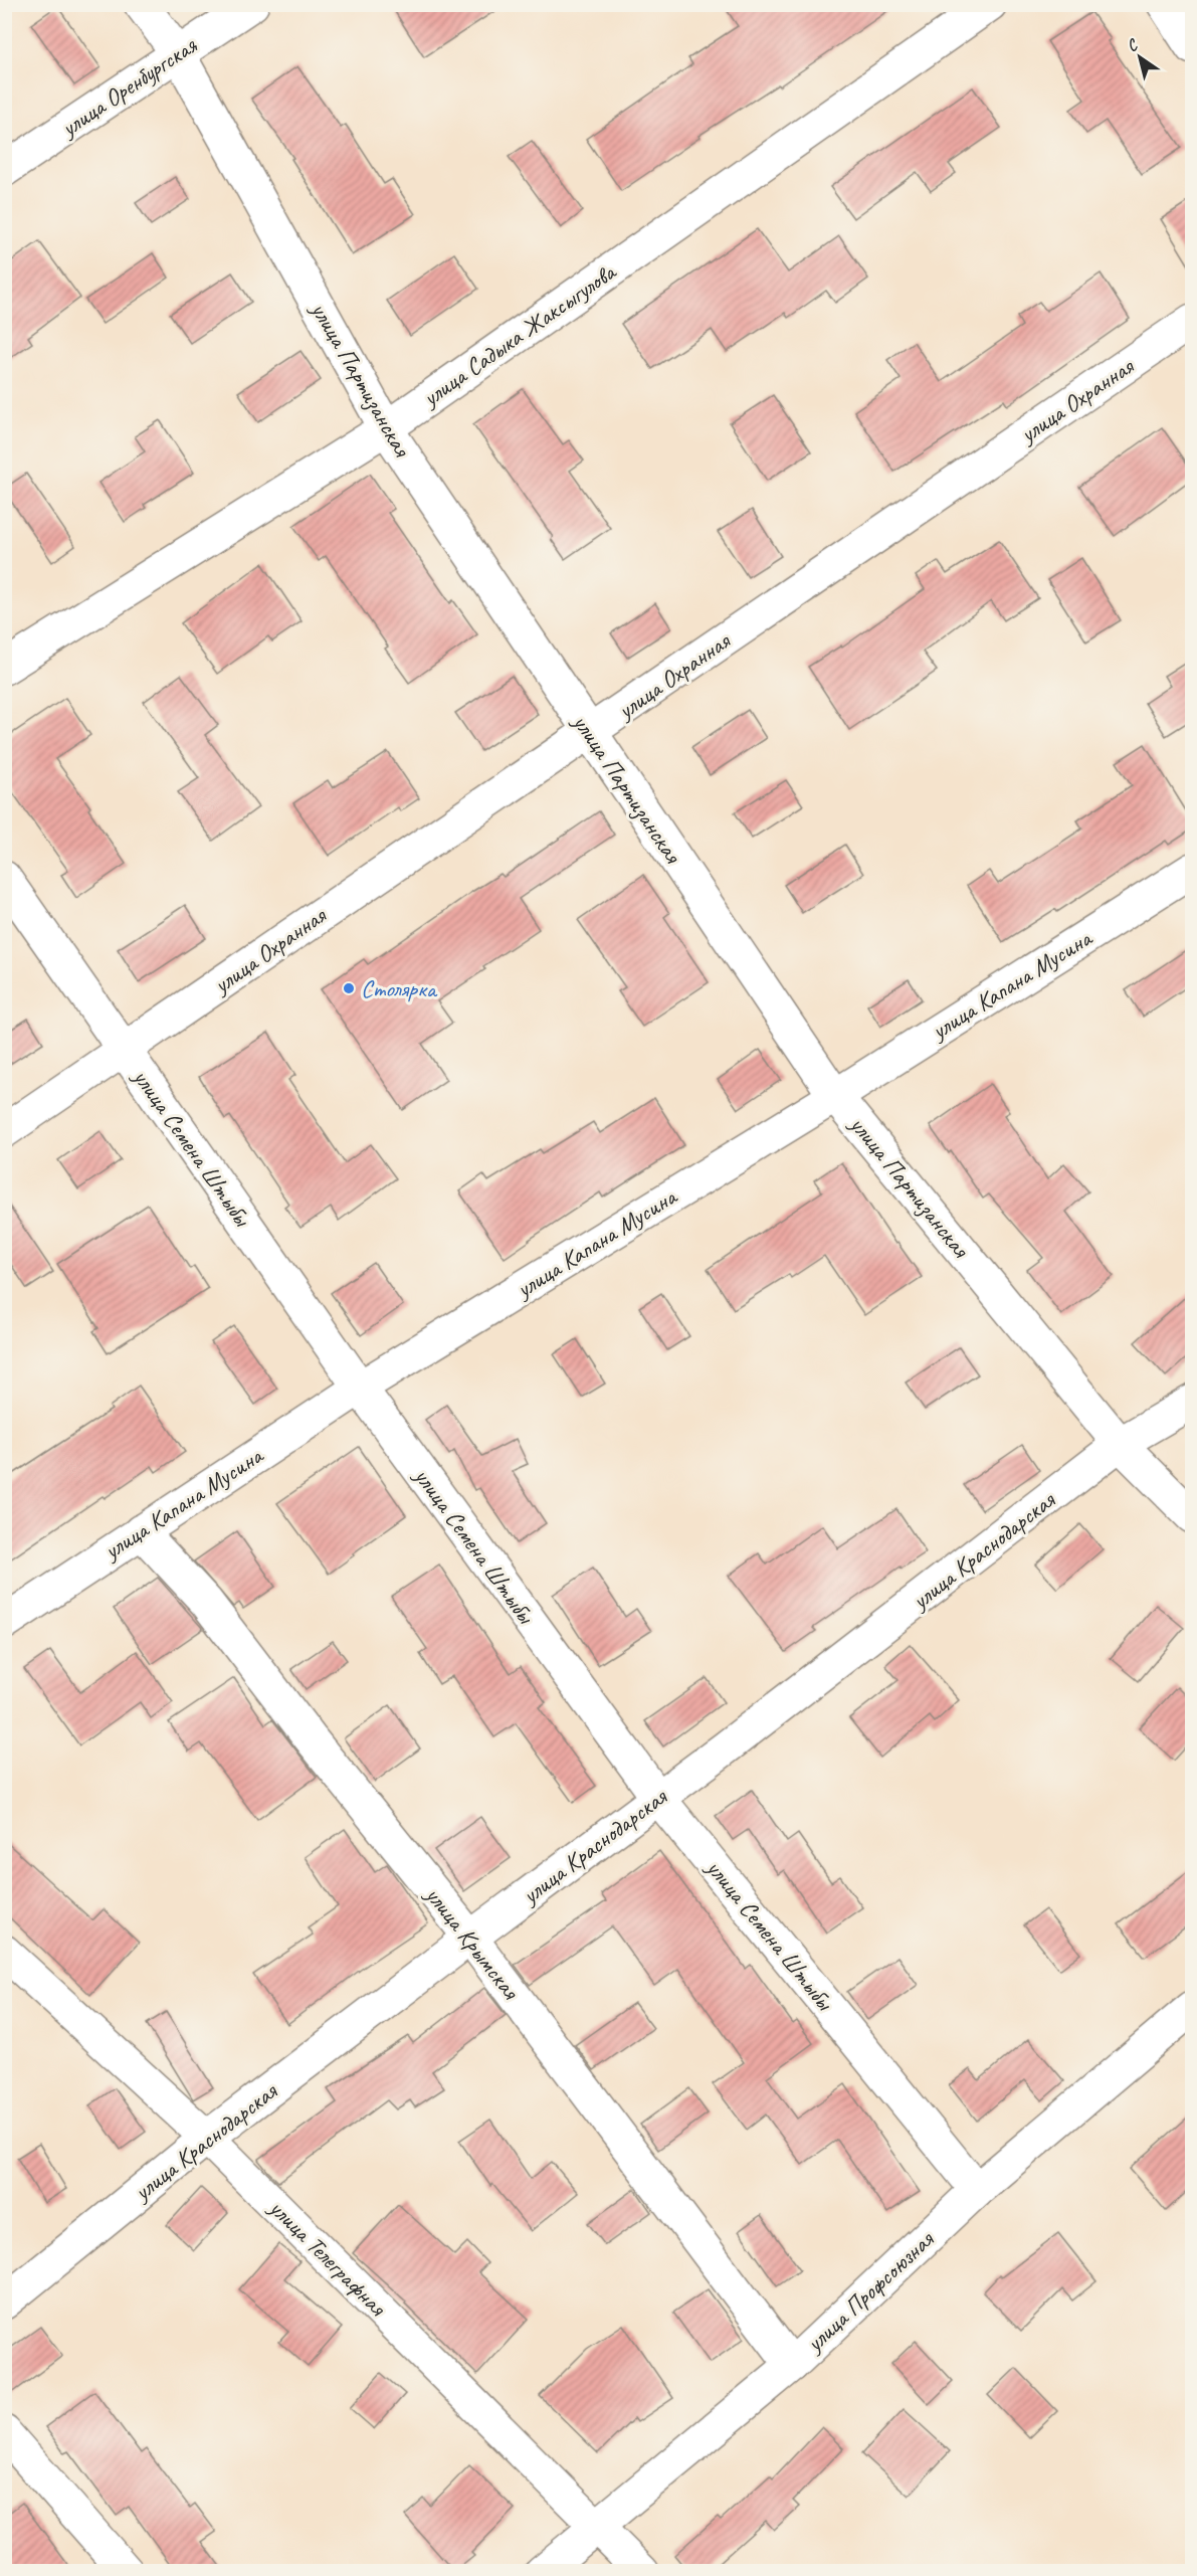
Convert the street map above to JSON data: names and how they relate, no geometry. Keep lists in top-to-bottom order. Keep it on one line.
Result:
{"streets":{"street":["улица Оренбургская","улица Садыка Жаксыгулова","улица Партизанская","улица Охранная","улица Капана Мусина","улица Семена Штыбы","улица Краснодарская","улица Крымская","улица Телеграфная","улица Профсоюзная"]},"crossings":[["улица Оренбургская","улица Партизанская"],["улица Садыка Жаксыгулова","улица Партизанская"],["улица Партизанская","улица Охранная"],["улица Партизанская","улица Капана Мусина"],["улица Партизанская","улица Краснодарская"],["улица Охранная","улица Семена Штыбы"],["улица Капана Мусина","улица Семена Штыбы"],["улица Капана Мусина","улица Крымская"],["улица Семена Штыбы","улица Краснодарская"],["улица Семена Штыбы","улица Профсоюзная"],["улица Краснодарская","улица Крымская"],["улица Краснодарская","улица Телеграфная"],["улица Крымская","улица Профсоюзная"],["улица Телеграфная","улица Профсоюзная"]],"places":["Столярка"],"north":"top left"}
